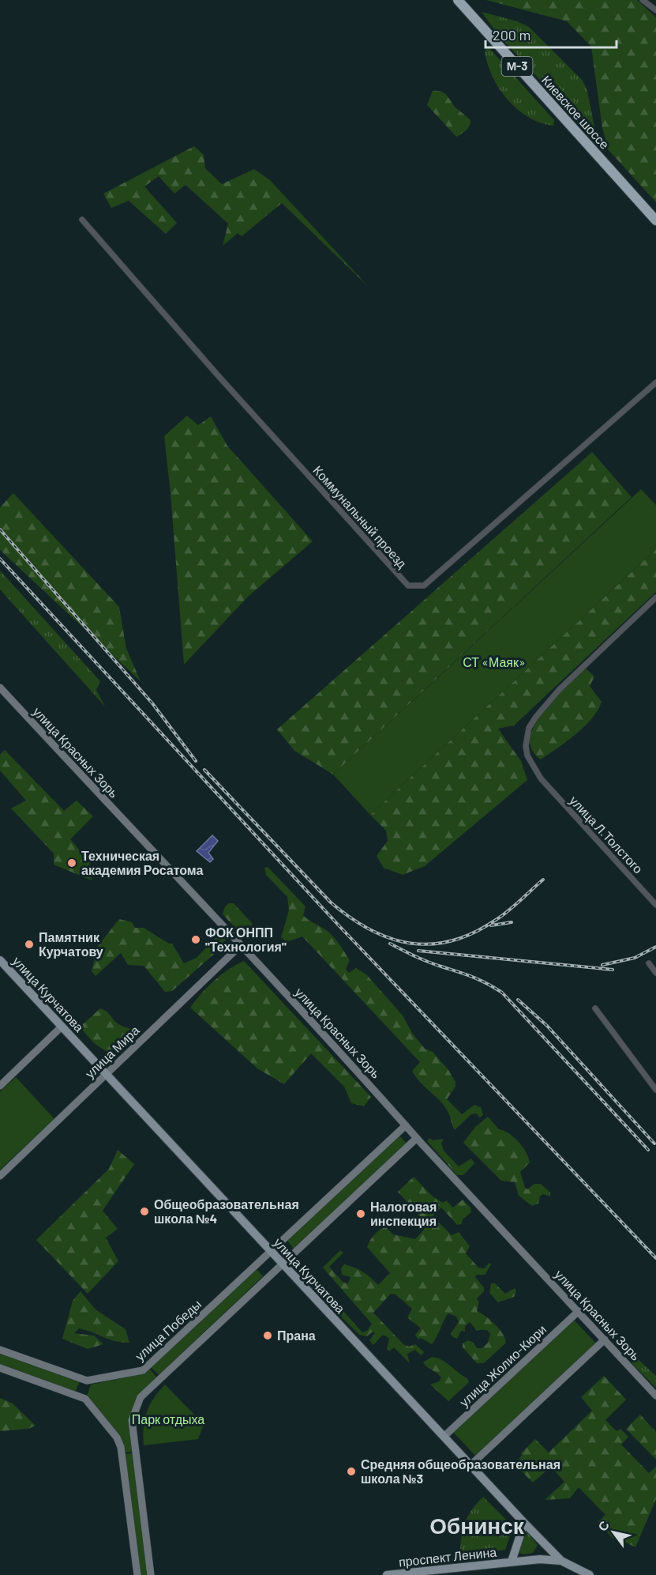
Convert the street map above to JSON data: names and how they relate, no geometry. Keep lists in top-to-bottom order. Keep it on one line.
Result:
{"streets":{"highway":["М-3","Киевское шоссе"],"main road":["улица Курчатова","проспект Ленина"],"street":["Коммунальный проезд","улица Красных Зорь","улица Л.Толстого","улица Мира","улица Победы","улица Жолио-Кюри"]},"crossings":[["улица Красных Зорь","улица Мира"],["улица Красных Зорь","улица Победы"],["улица Красных Зорь","улица Жолио-Кюри"],["улица Курчатова","улица Мира"],["улица Курчатова","улица Победы"],["улица Курчатова","улица Жолио-Кюри"],["улица Курчатова","проспект Ленина"]],"districts":["Обнинск"],"parks":["СТ «Маяк»","Парк отдыха"],"places":["Техническая академия Росатома","ФОК ОНПП \"Технология\"","Памятник Курчатову","Общеобразовательная школа №4","Налоговая инспекция","Прана","Средняя общеобразовательная школа №3"],"scale_bar":"200 m","north":"top left"}
